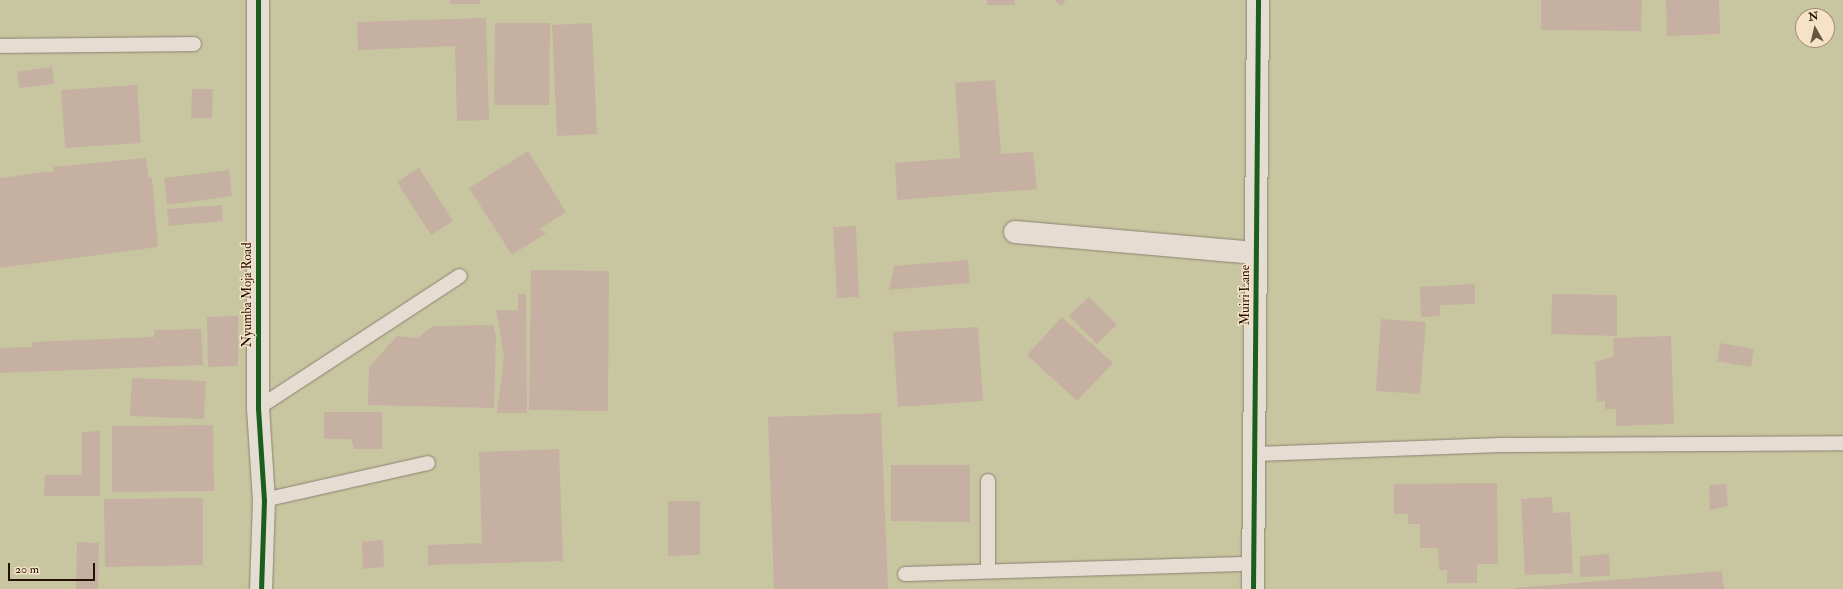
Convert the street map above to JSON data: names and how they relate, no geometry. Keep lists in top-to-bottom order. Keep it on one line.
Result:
{"streets":{"street":["Nyumba Moja Road","Muiri Lane"]},"scale_bar":"20 m","north":"top"}
